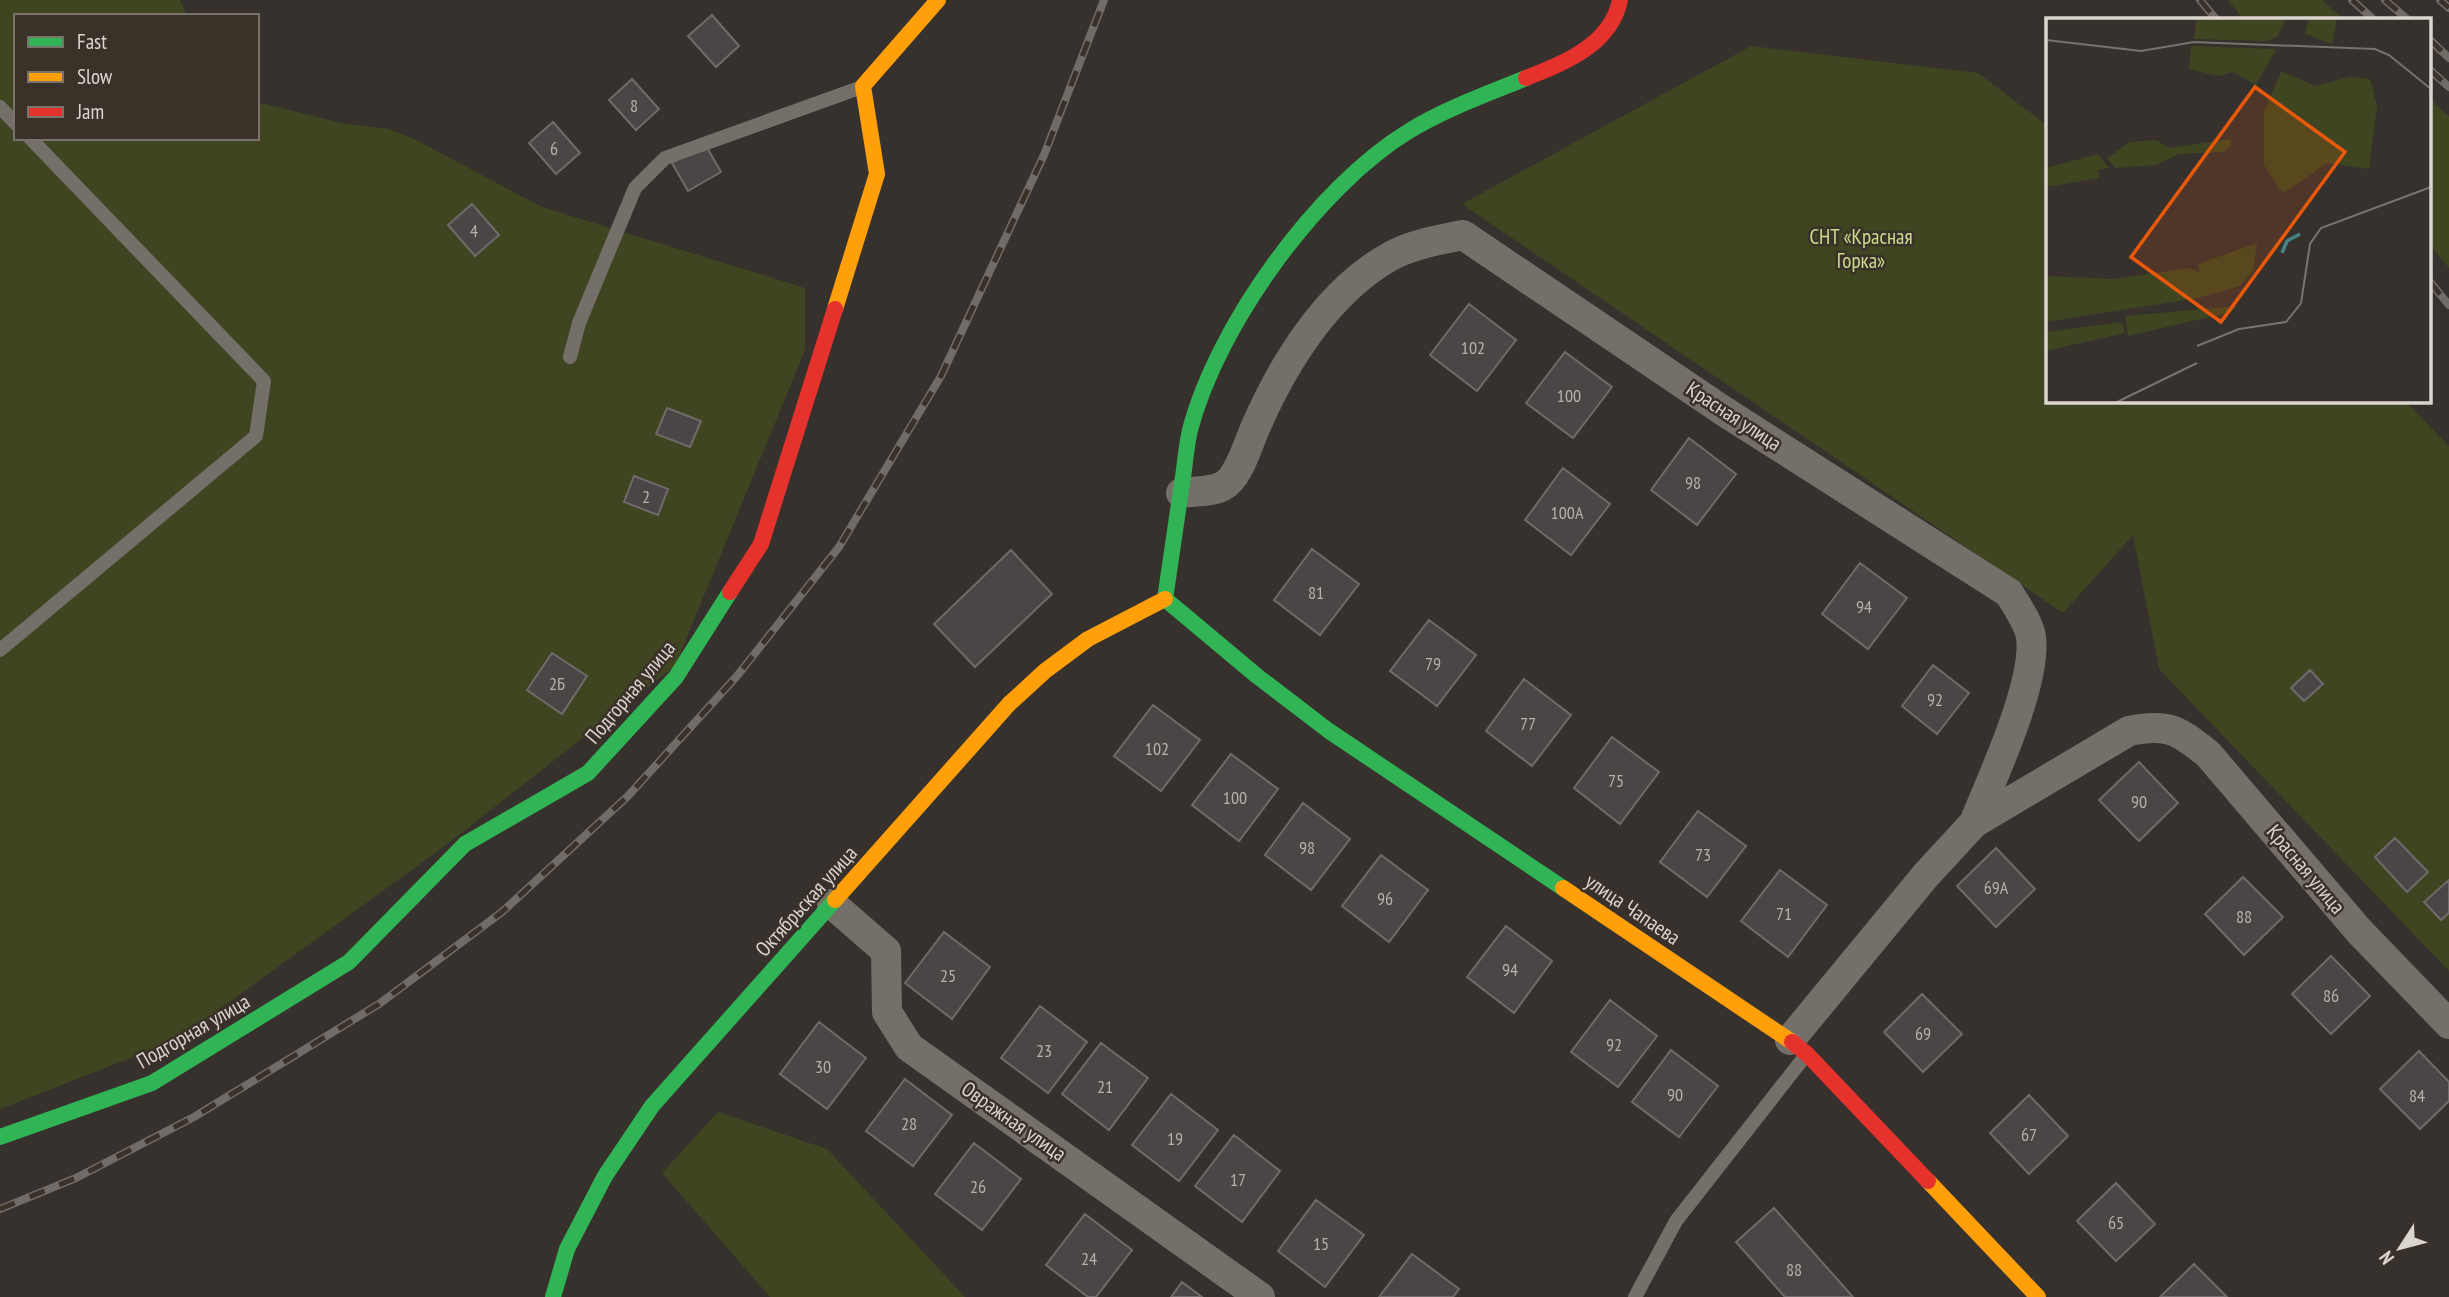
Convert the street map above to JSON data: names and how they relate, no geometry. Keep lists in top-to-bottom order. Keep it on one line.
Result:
{"streets":{"street":["Красная улица","Подгорная улица","Октябрьская улица","улица Чапаева","Овражная улица"]},"crossings":[["Октябрьская улица","улица Чапаева"],["Октябрьская улица","Овражная улица"]],"parks":["СНТ «Красная Горка»"],"house_numbers":["8","6","4","102","100","98","2","100А","81","94","79","2Б","92","77","102","75","100","90","98","73","69А","96","71","88","94","25","86","69","92","23","30","21","90","84","28","67","19","17","26","65","15","24","88"],"legend":["Fast","Slow","Jam"],"north":"bottom left"}
